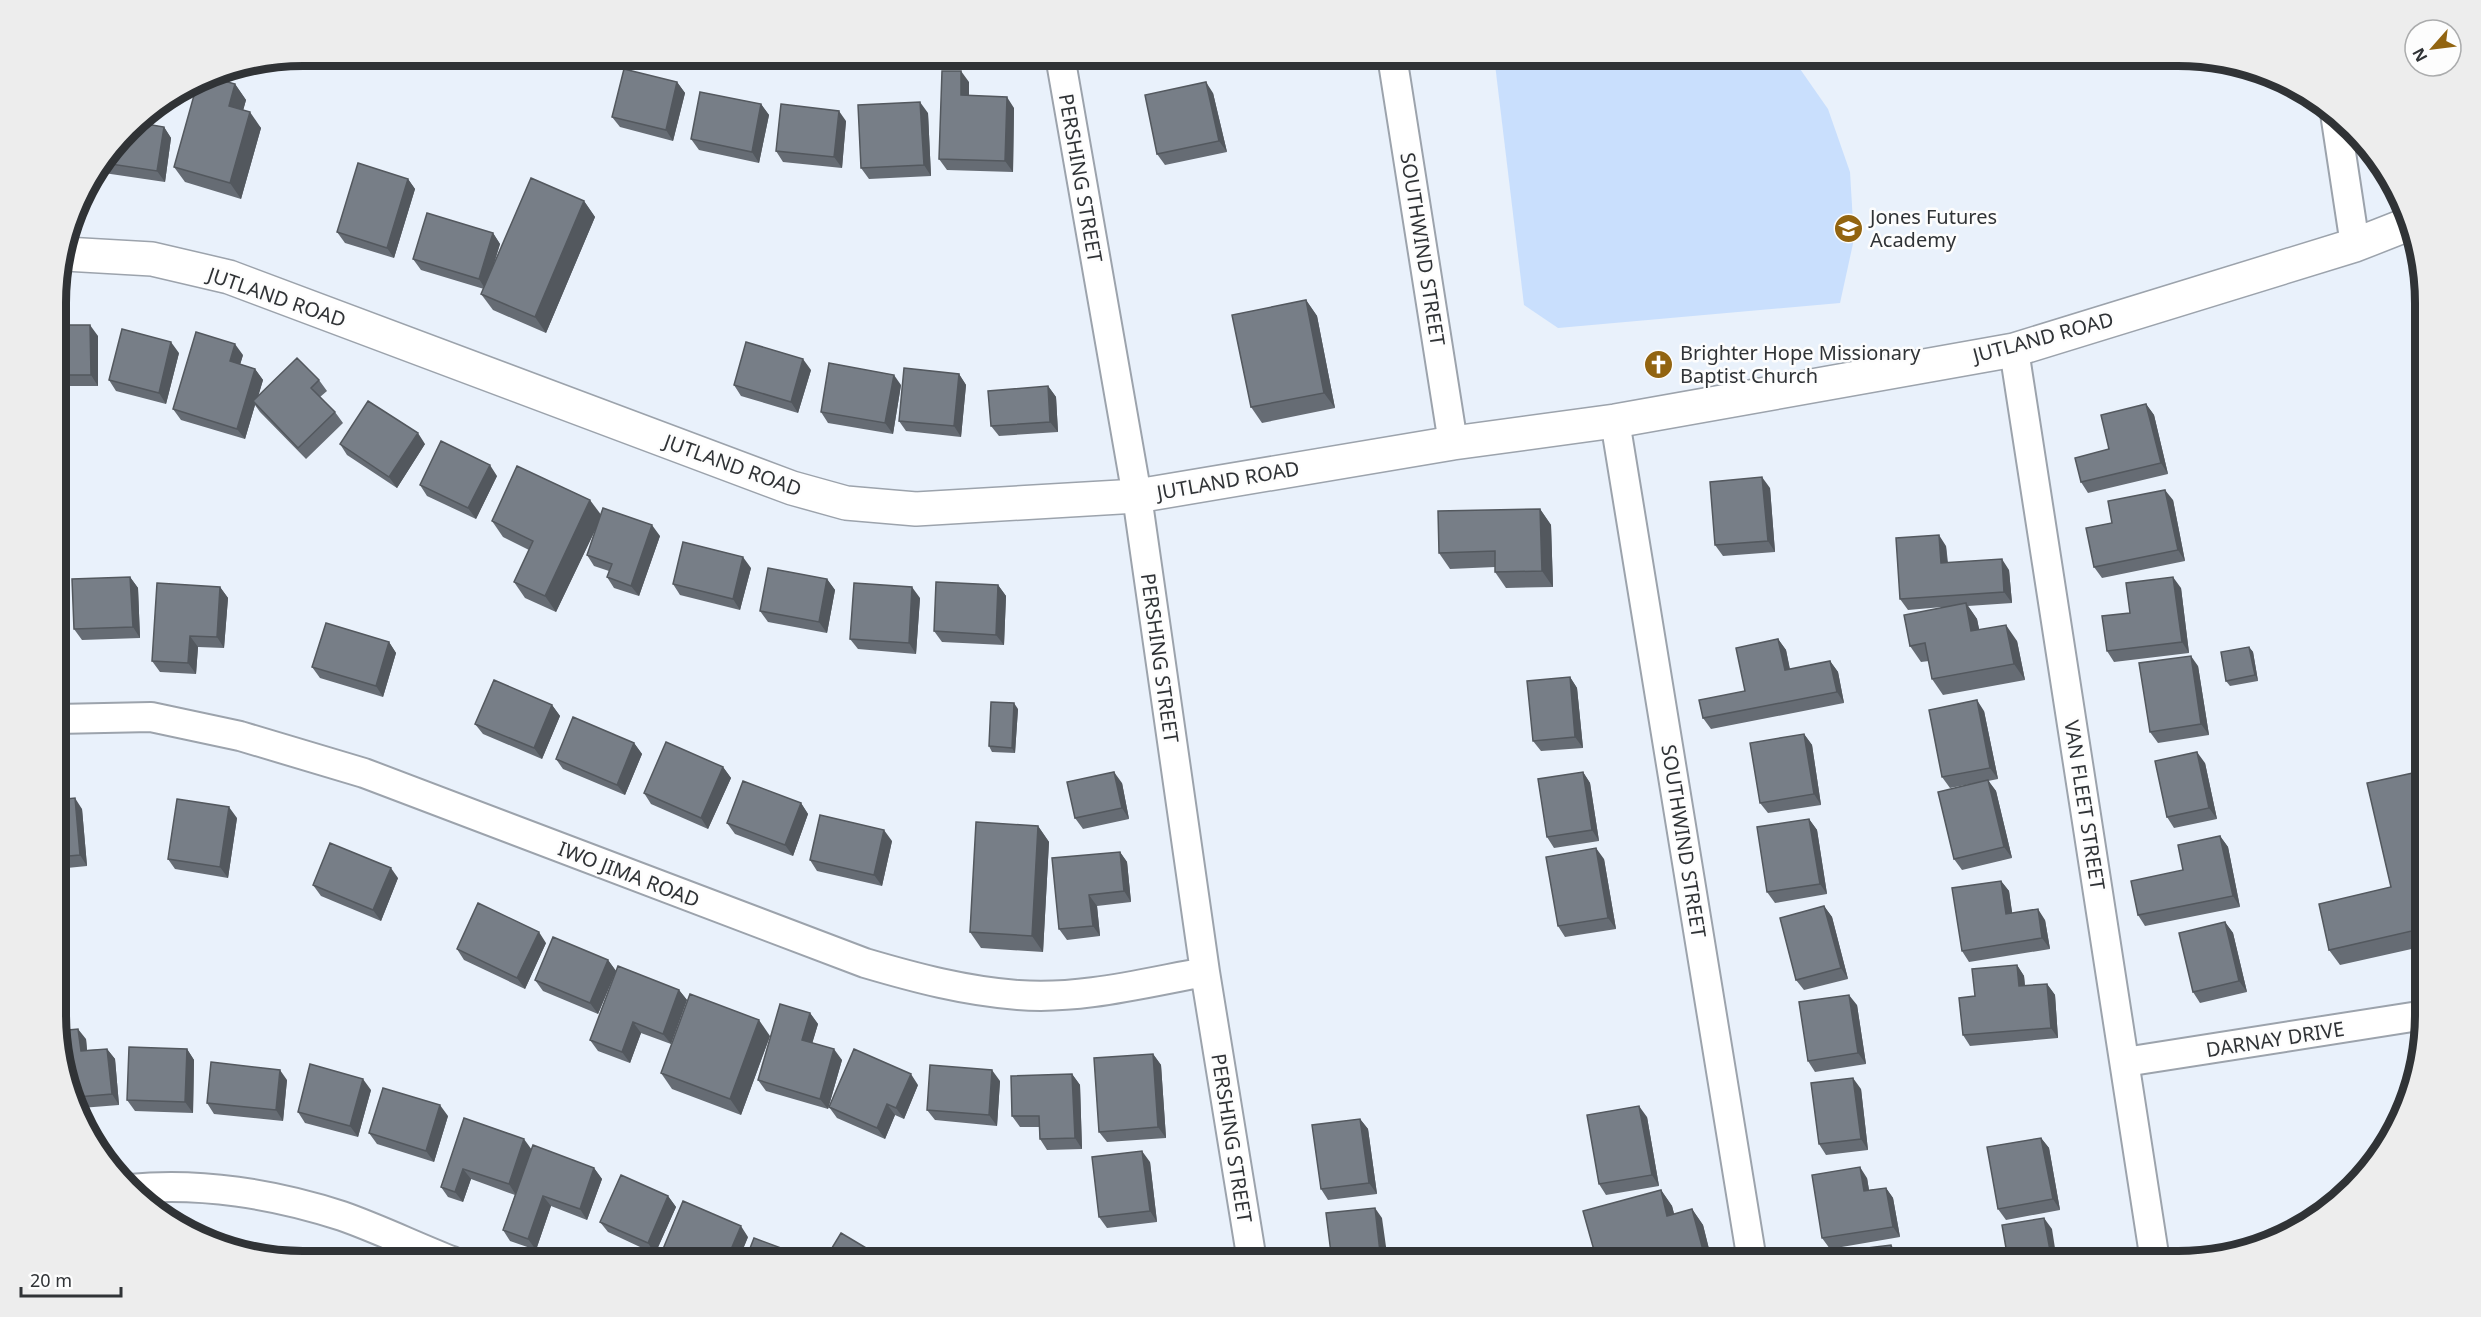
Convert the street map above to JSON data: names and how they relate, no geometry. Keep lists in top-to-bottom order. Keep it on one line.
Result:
{"streets":{"street":["PERSHING STREET","SOUTHWIND STREET","JUTLAND ROAD","VAN FLEET STREET","IWO JIMA ROAD","DARNAY DRIVE"]},"crossings":[["PERSHING STREET","JUTLAND ROAD"],["PERSHING STREET","IWO JIMA ROAD"],["SOUTHWIND STREET","JUTLAND ROAD"],["JUTLAND ROAD","VAN FLEET STREET"],["VAN FLEET STREET","DARNAY DRIVE"]],"places":{"school or university":["Jones Futures Academy"],"church":["Brighter Hope Missionary Baptist Church"]},"scale_bar":"20 m","north":"bottom left"}
